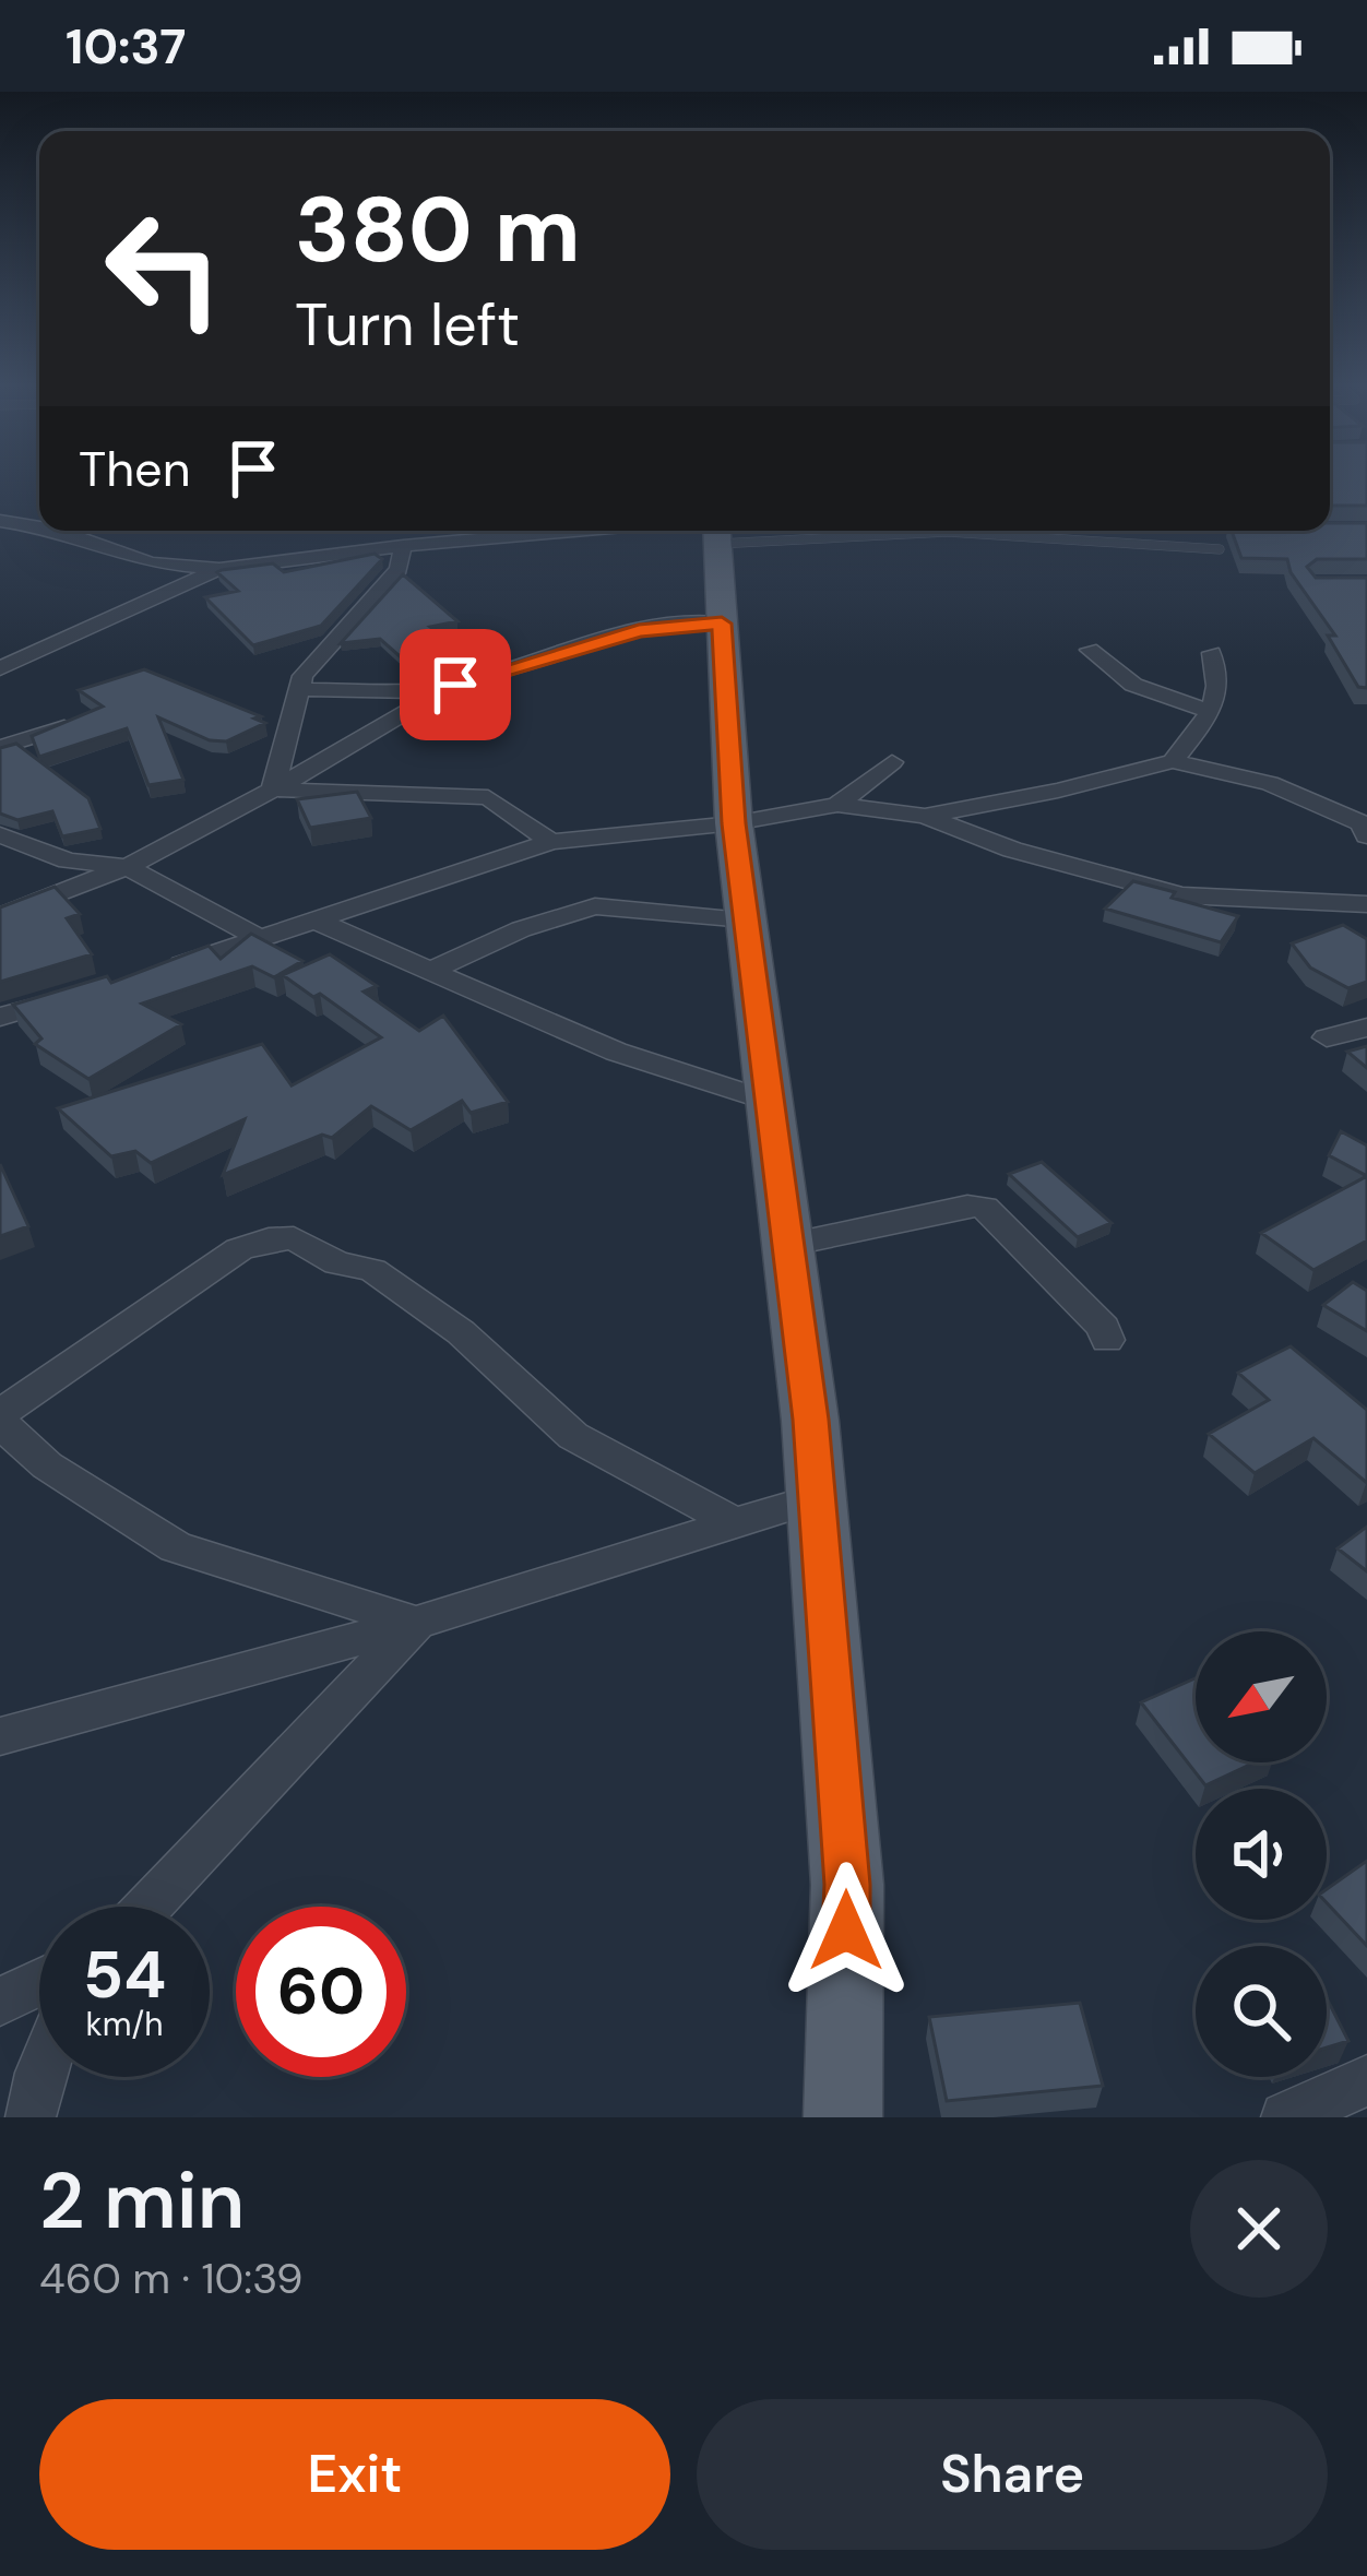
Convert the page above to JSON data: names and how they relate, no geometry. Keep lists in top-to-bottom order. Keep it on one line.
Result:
{"north":"bottom left","page":{"status":"10:37","turn":["380 m","Turn left"],"then":"Then","speed":"54 km/h","limit":"60","heading":["2 min","460 m · 10:39"],"buttons":["Exit","Share"]}}
